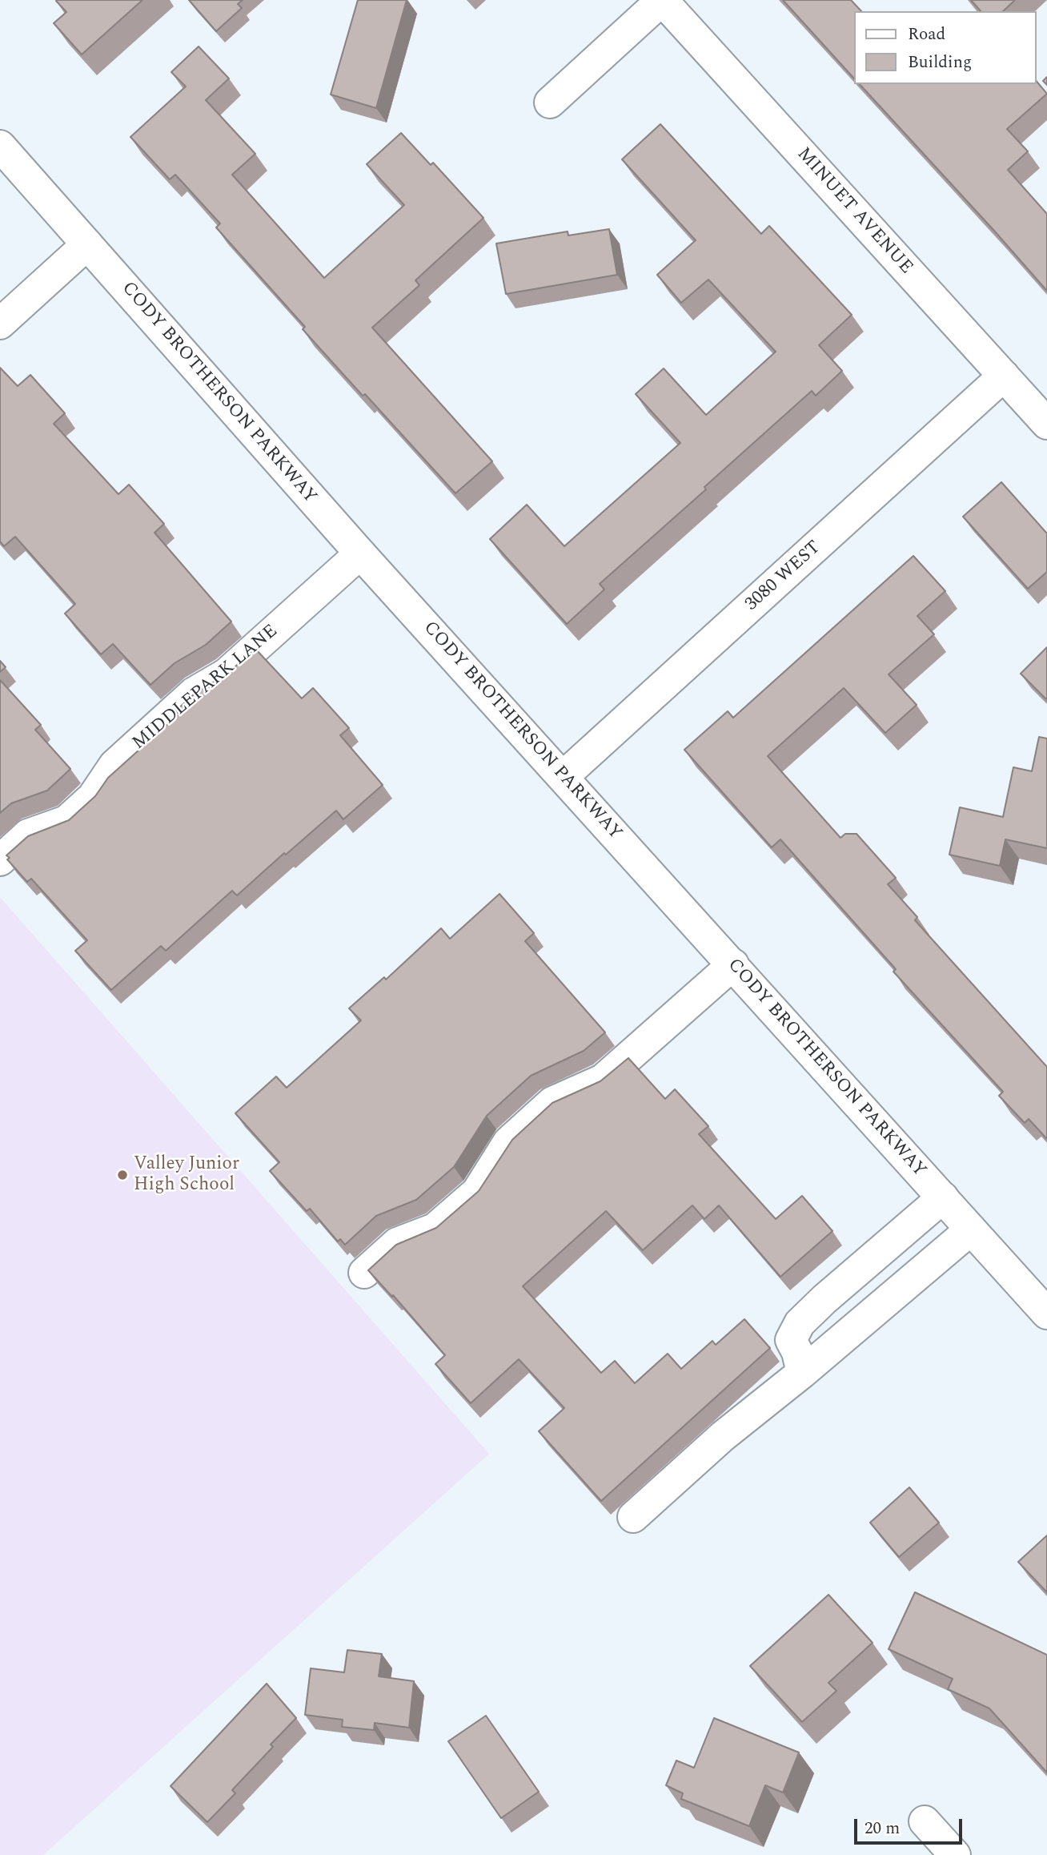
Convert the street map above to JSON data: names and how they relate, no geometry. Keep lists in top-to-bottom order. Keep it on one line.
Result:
{"streets":{"street":["MINUET AVENUE","CODY BROTHERSON PARKWAY","3080 WEST","MIDDLEPARK LANE"]},"crossings":[["MINUET AVENUE","3080 WEST"],["CODY BROTHERSON PARKWAY","3080 WEST"],["CODY BROTHERSON PARKWAY","MIDDLEPARK LANE"]],"places":["Valley Junior High School"],"legend":["Road","Building"],"scale_bar":"20 m"}
